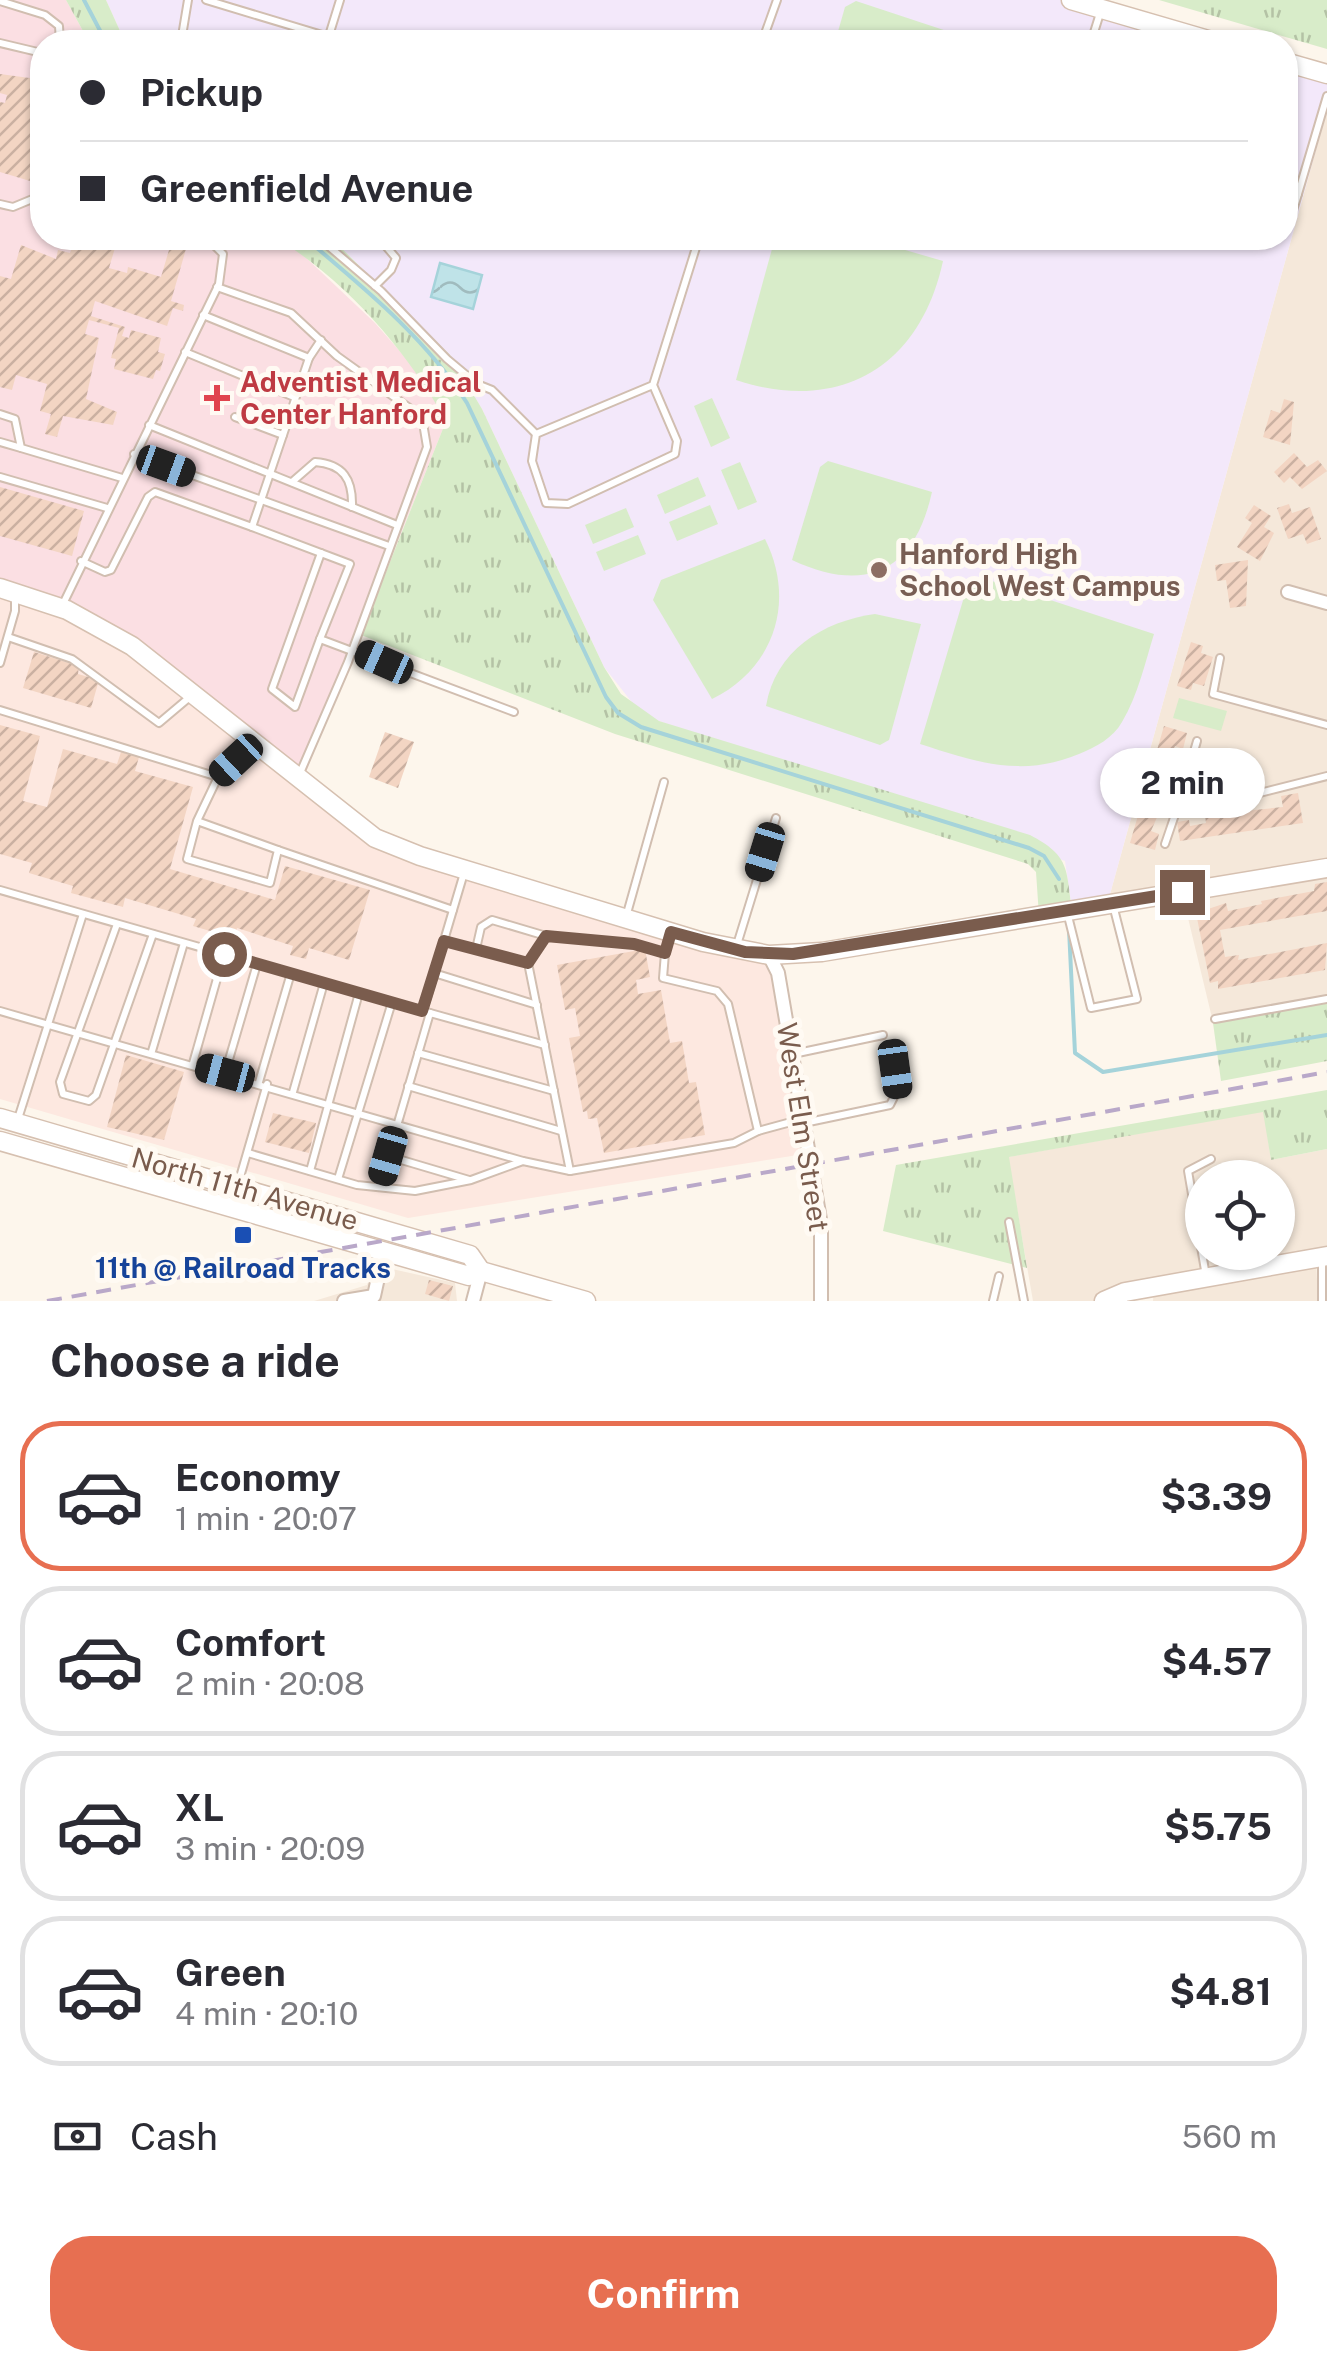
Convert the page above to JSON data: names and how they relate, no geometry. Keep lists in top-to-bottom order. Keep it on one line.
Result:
{"streets":{"street":["West Elm Street","North 11th Avenue"]},"places":{"health":["Adventist Medical Center Hanford"],"other":["Hanford High School West Campus"],"transit":["11th @ Railroad Tracks"]},"page":{"banner":["Pickup","Greenfield Avenue"],"bubble":"2 min","heading":"Choose a ride","list":[{"name":"Economy","note":"1 min · 20:07","value":"$3.39"},{"name":"Comfort","note":"2 min · 20:08","value":"$4.57"},{"name":"XL","note":"3 min · 20:09","value":"$5.75"},{"name":"Green","note":"4 min · 20:10","value":"$4.81"}],"pay":["Cash","560 m"],"buttons":"Confirm"}}
